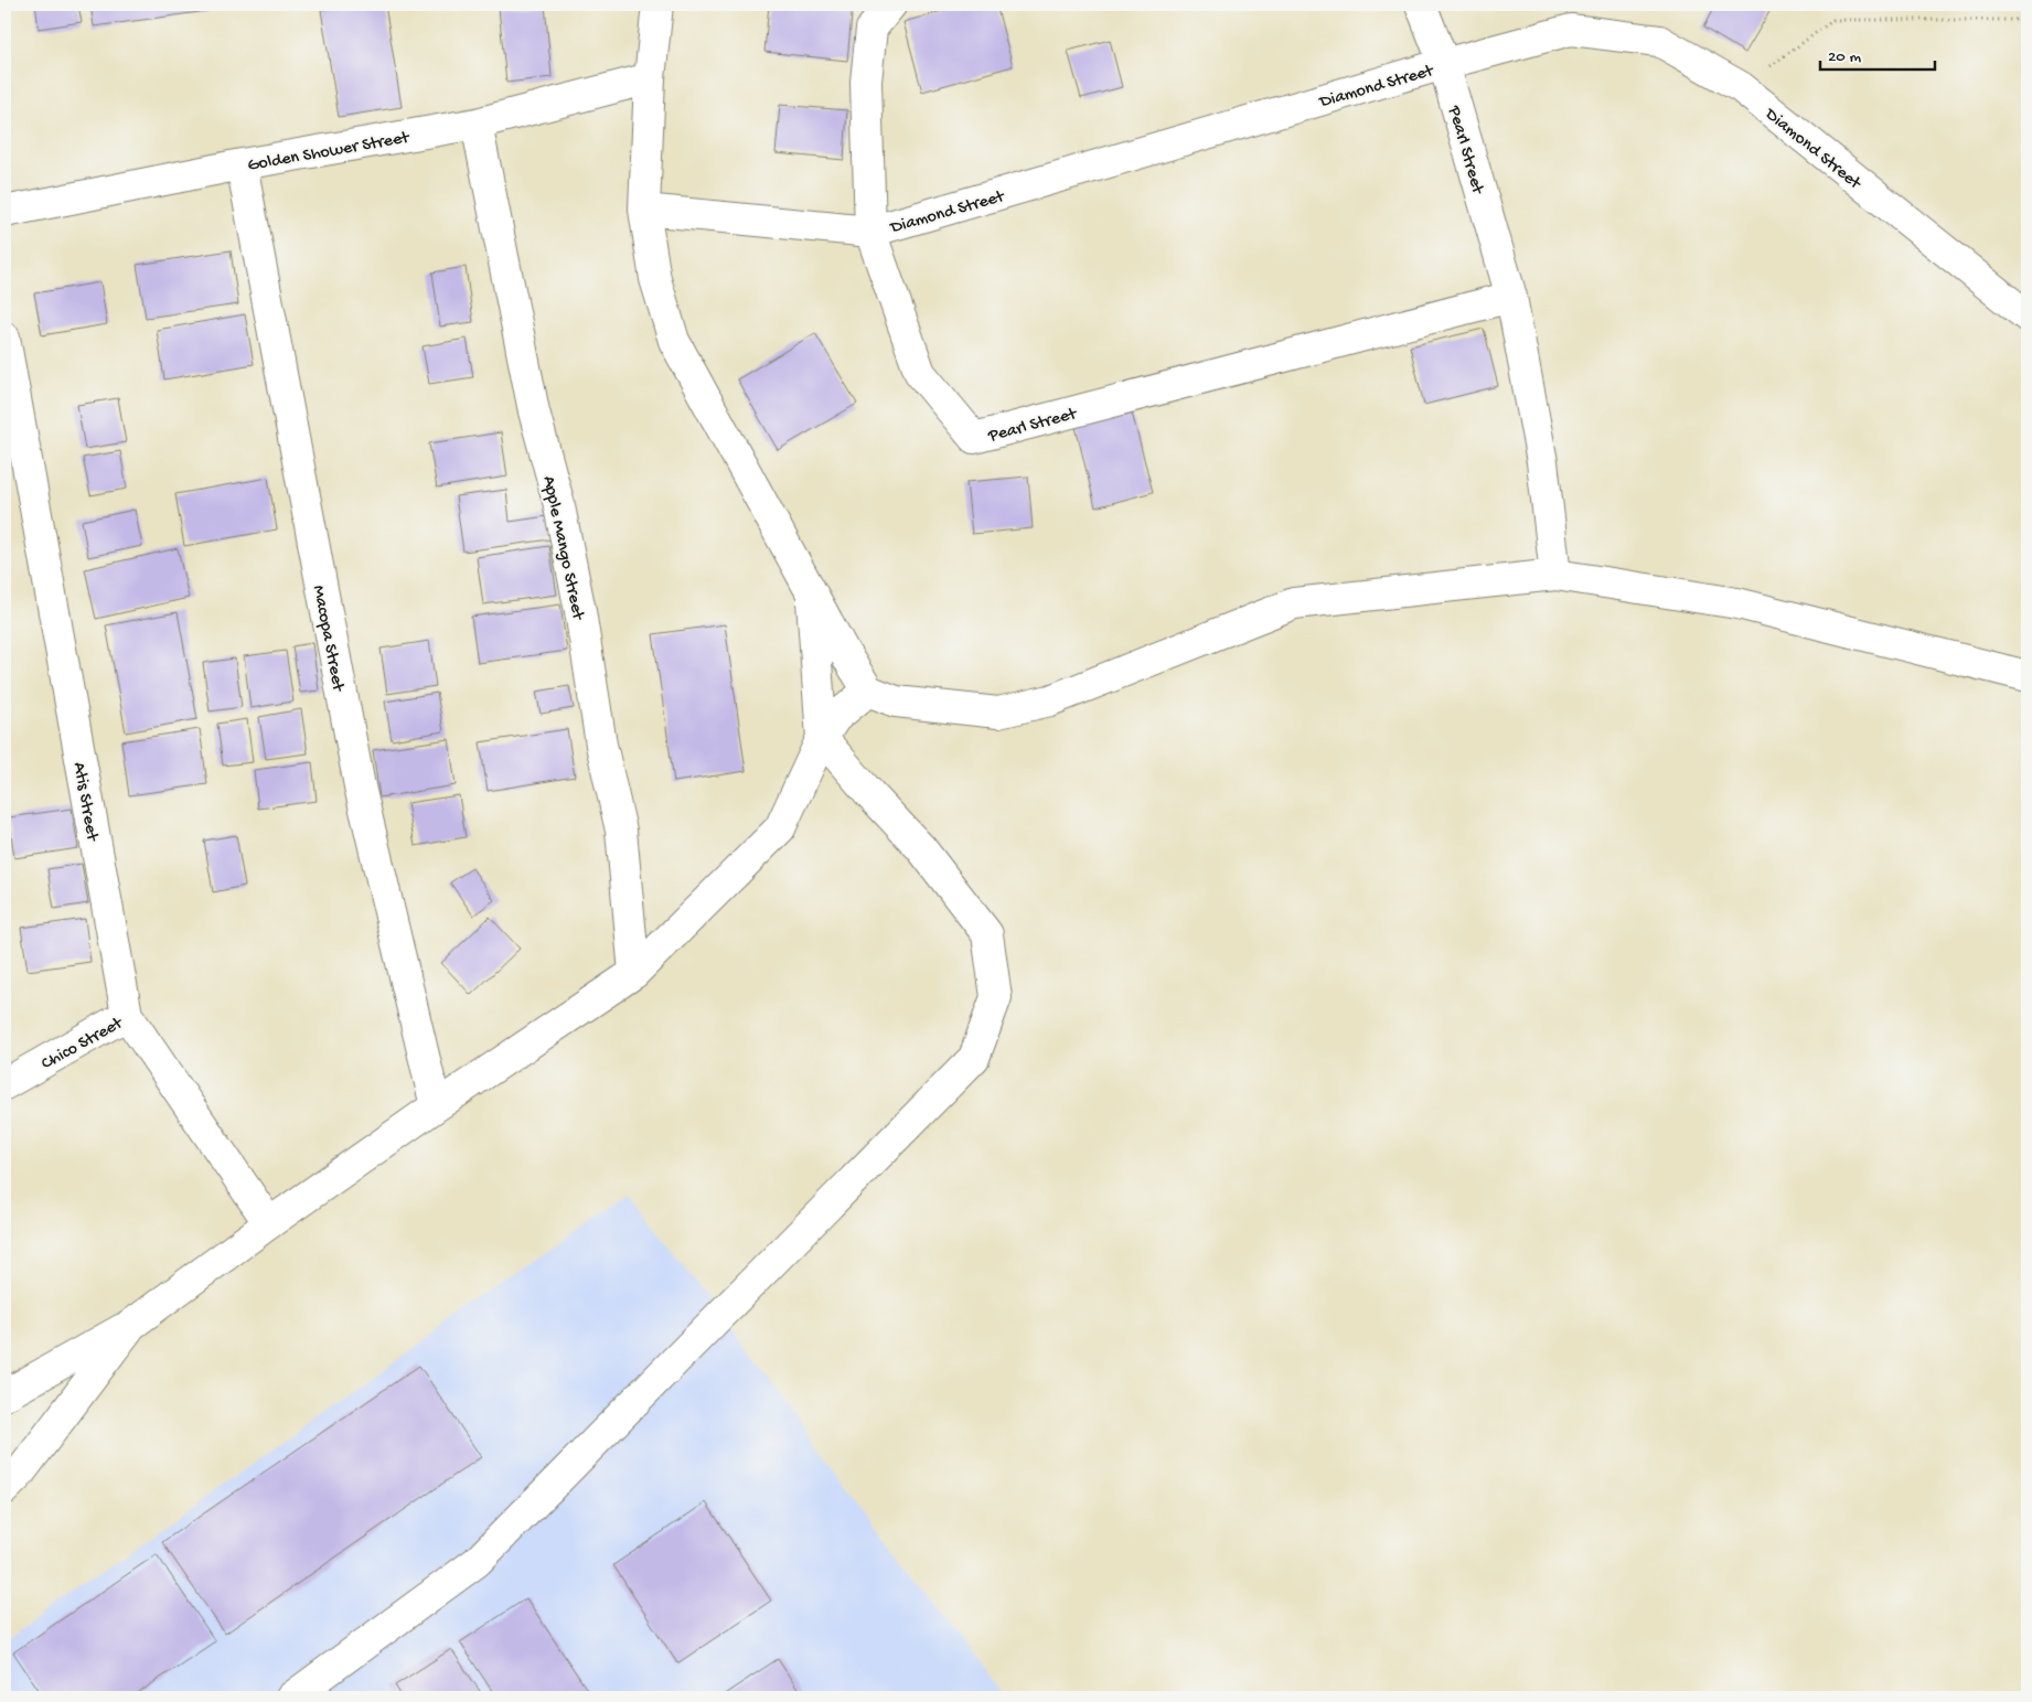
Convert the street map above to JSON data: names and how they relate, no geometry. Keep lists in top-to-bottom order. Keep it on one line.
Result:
{"streets":{"street":["Diamond Street","Golden Shower Street","Pearl Street","Apple Mango Street","Macopa Street","Atis Street","Chico Street"]},"crossings":[["Diamond Street","Pearl Street"],["Golden Shower Street","Apple Mango Street"],["Golden Shower Street","Macopa Street"],["Atis Street","Chico Street"]],"scale_bar":"20 m"}
